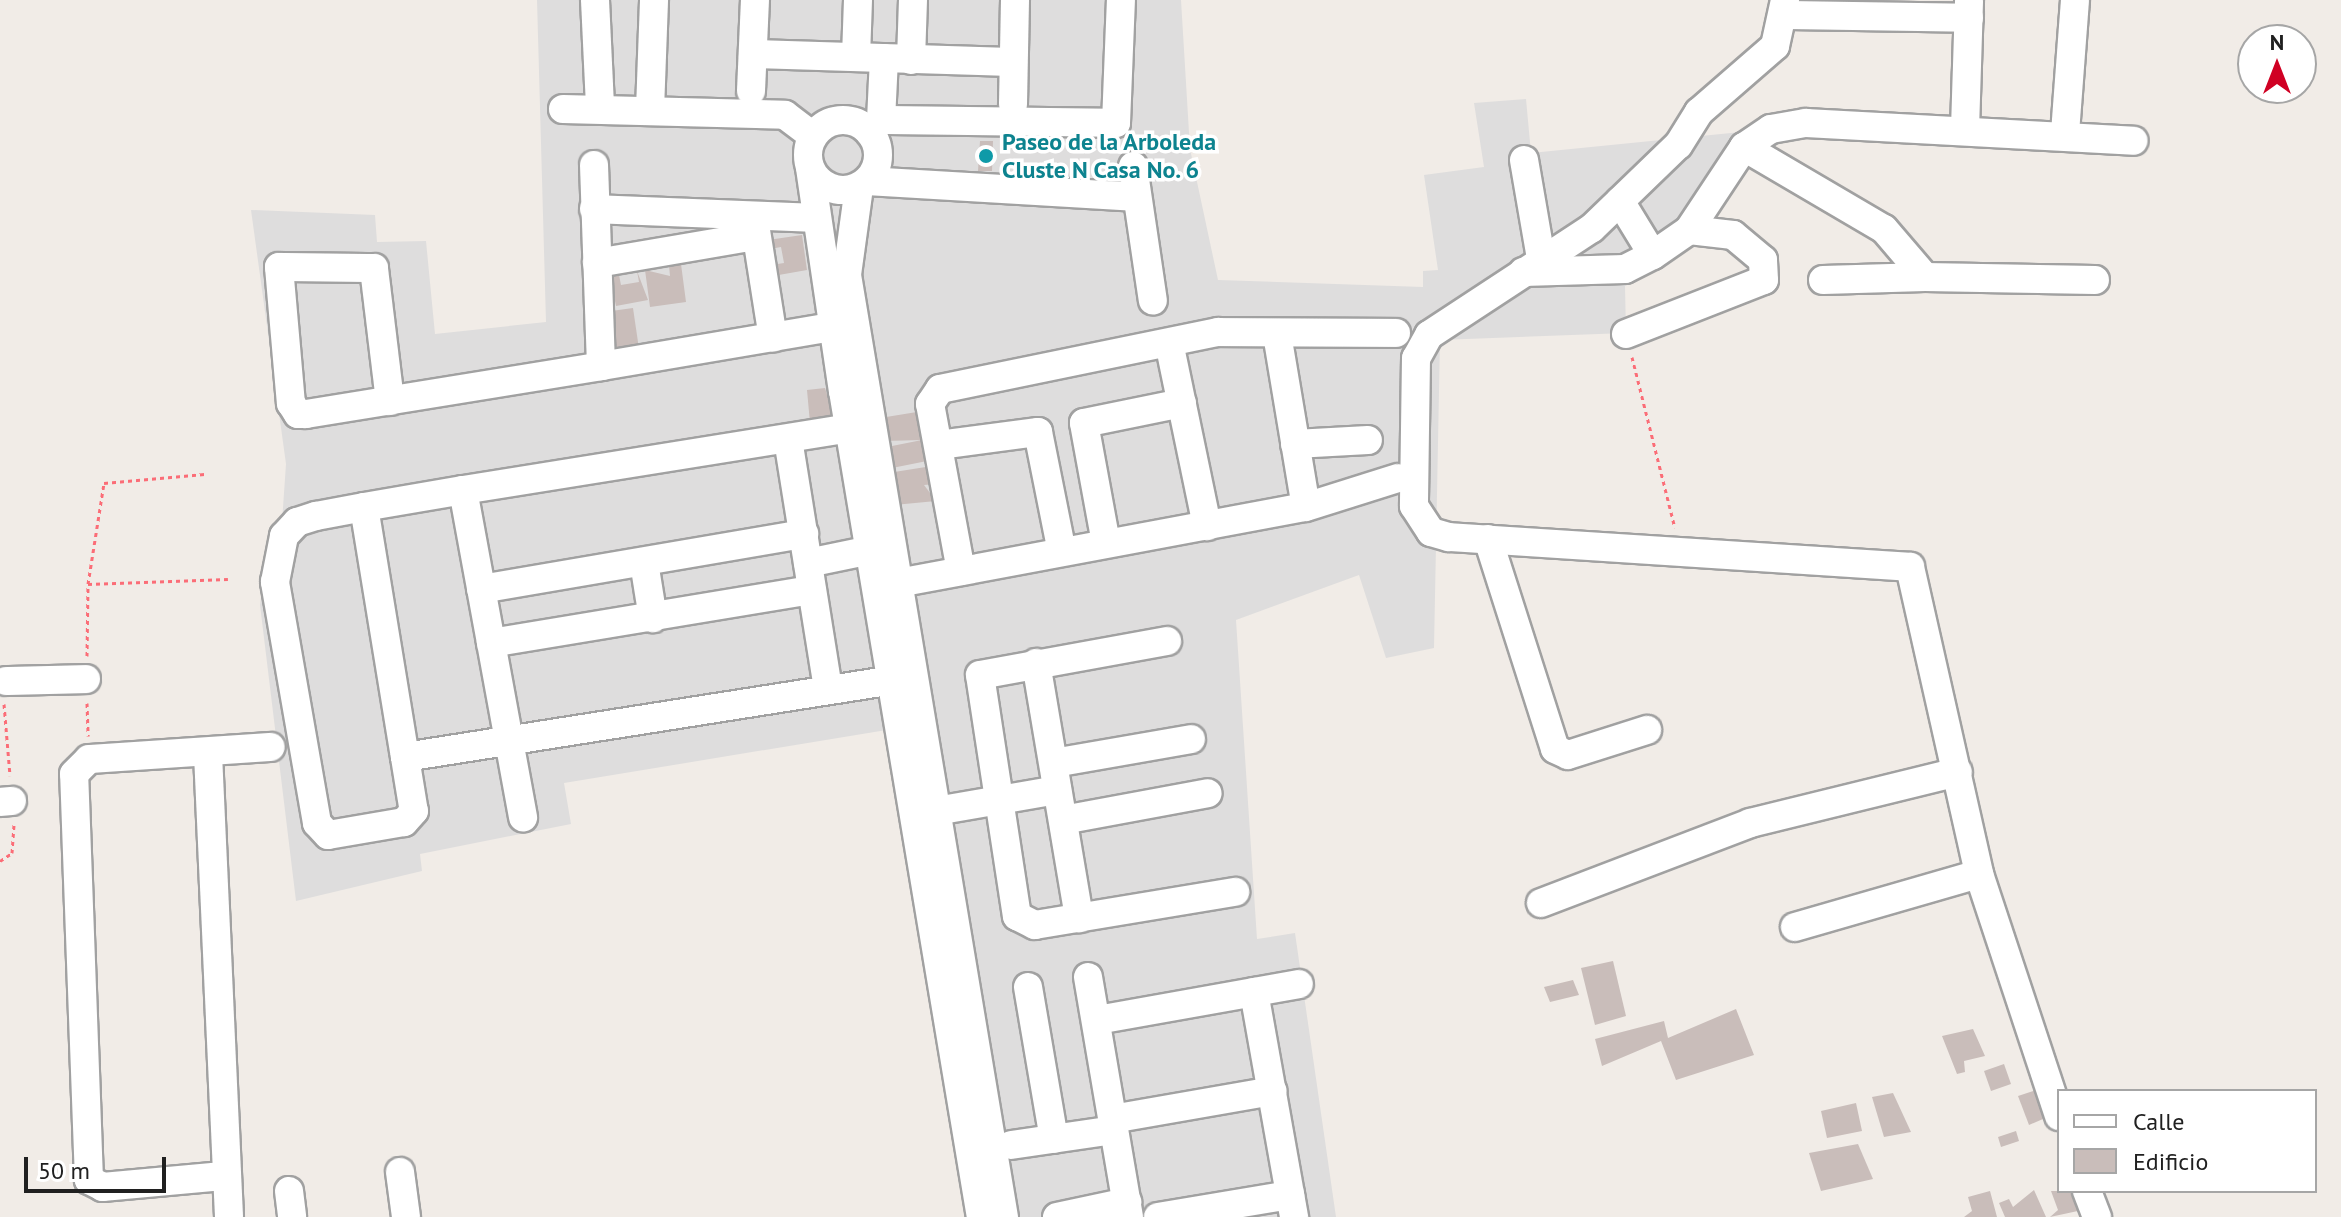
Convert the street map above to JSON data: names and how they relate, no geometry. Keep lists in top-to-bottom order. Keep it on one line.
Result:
{"places":["Paseo de la Arboleda Cluste N Casa No. 6"],"legend":["Calle","Edificio"],"scale_bar":"50 m","north":"top"}
